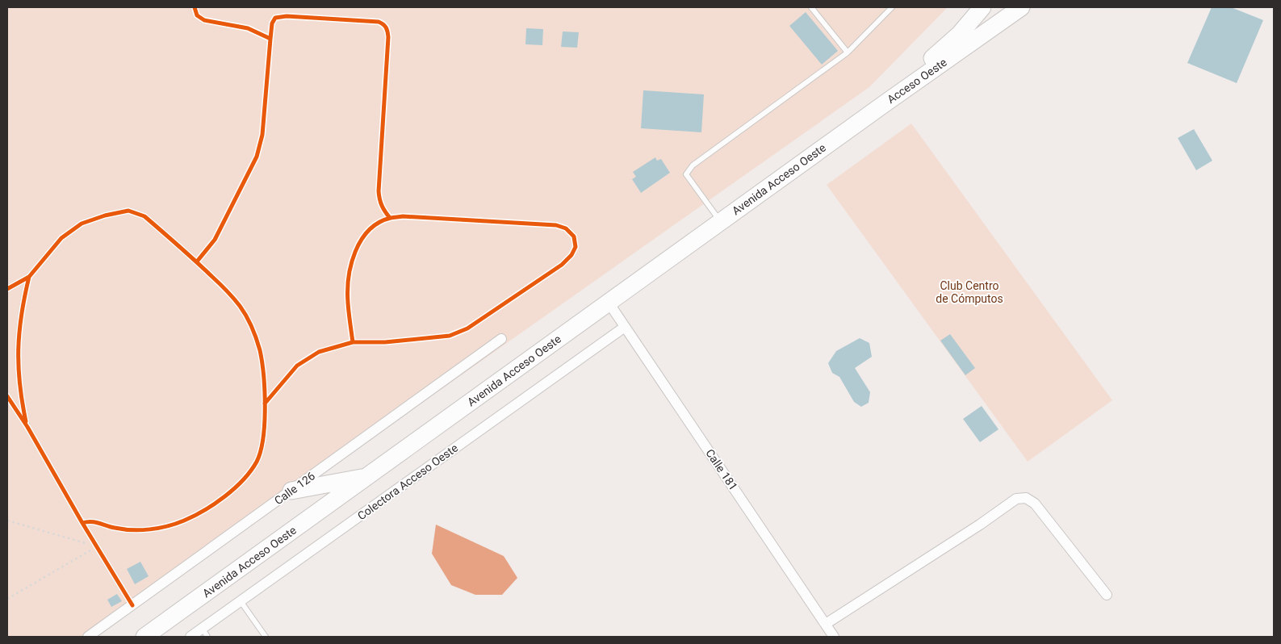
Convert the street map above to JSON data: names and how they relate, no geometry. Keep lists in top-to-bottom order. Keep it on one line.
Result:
{"streets":{"highway":["Acceso Oeste","Avenida Acceso Oeste"],"street":["Calle 181","Colectora Acceso Oeste","Calle 126"]},"crossings":[["Acceso Oeste","Avenida Acceso Oeste"],["Avenida Acceso Oeste","Calle 181"],["Calle 181","Colectora Acceso Oeste"]],"parks":["Club Centro de Cómputos"]}
